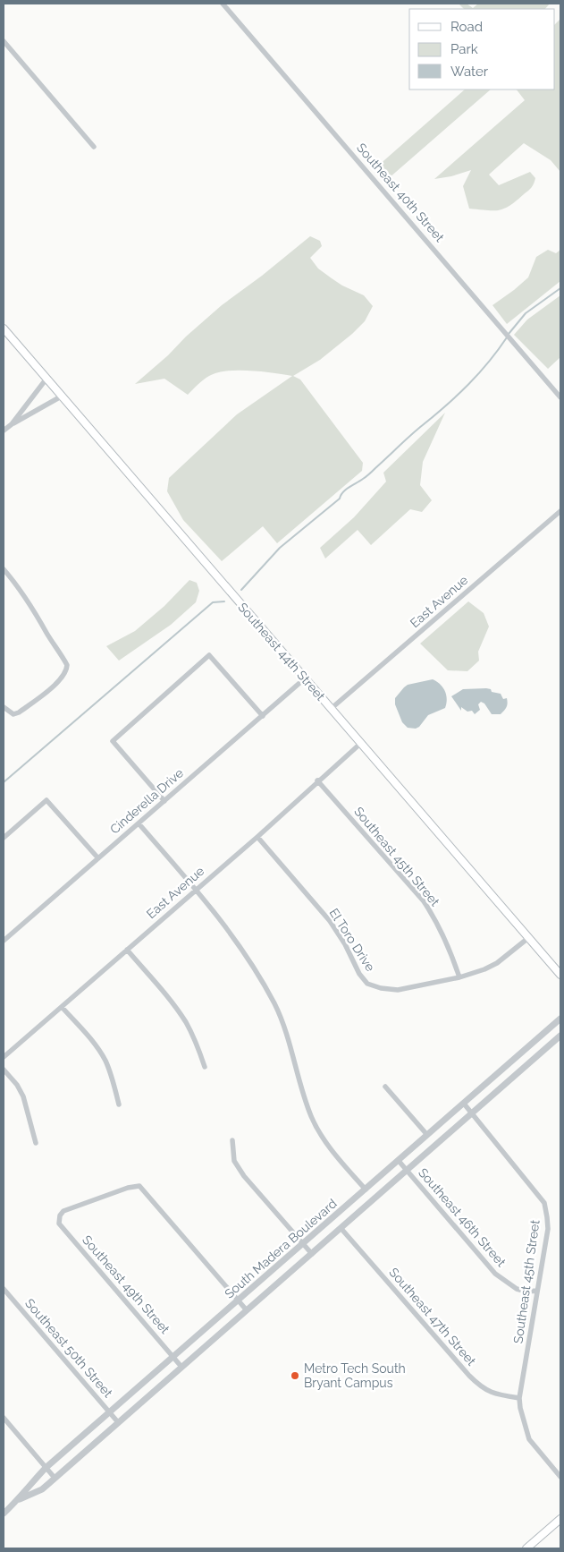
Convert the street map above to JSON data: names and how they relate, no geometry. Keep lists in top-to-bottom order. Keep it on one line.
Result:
{"streets":{"main road":["Southeast 44th Street"],"street":["Southeast 40th Street","East Avenue","Cinderella Drive","Southeast 45th Street","El Toro Drive","Southeast 46th Street","South Madera Boulevard","Southeast 49th Street","Southeast 47th Street","Southeast 50th Street"]},"crossings":[["East Avenue","Southeast 44th Street"],["East Avenue","Southeast 45th Street"],["East Avenue","El Toro Drive"],["Southeast 44th Street","Cinderella Drive"],["Southeast 44th Street","El Toro Drive"],["Southeast 45th Street","El Toro Drive"],["Southeast 45th Street","Southeast 46th Street"],["Southeast 45th Street","South Madera Boulevard"],["Southeast 45th Street","Southeast 47th Street"],["Southeast 46th Street","South Madera Boulevard"],["South Madera Boulevard","Southeast 49th Street"],["South Madera Boulevard","Southeast 47th Street"],["South Madera Boulevard","Southeast 50th Street"]],"places":["Metro Tech South Bryant Campus"],"legend":["Road","Park","Water"]}
